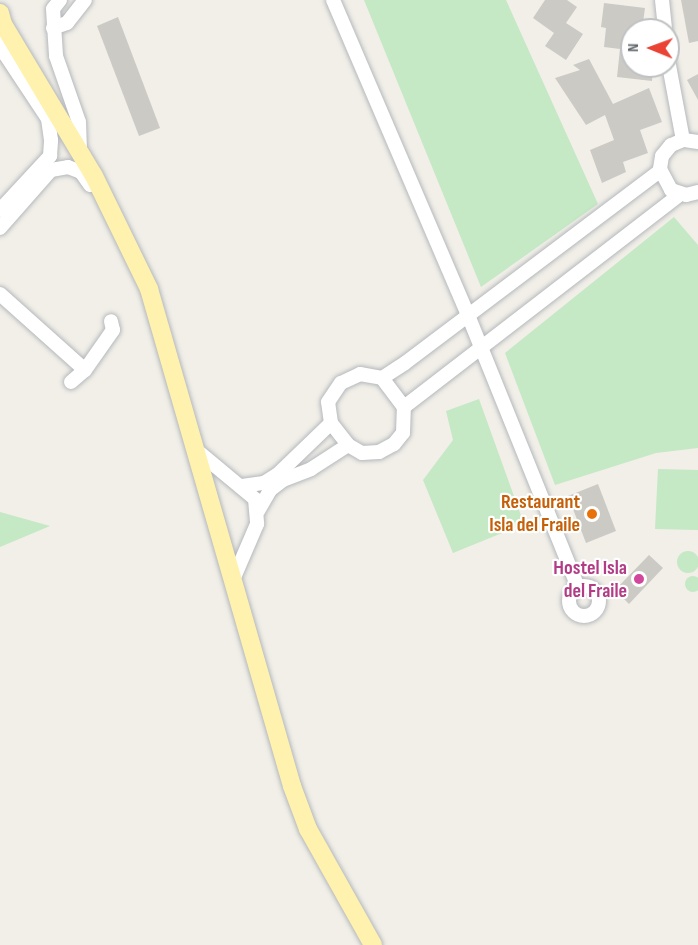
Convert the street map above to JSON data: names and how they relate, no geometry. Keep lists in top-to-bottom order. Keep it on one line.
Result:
{"places":["Restaurant Isla del Fraile","Hostel Isla del Fraile"],"north":"left"}
